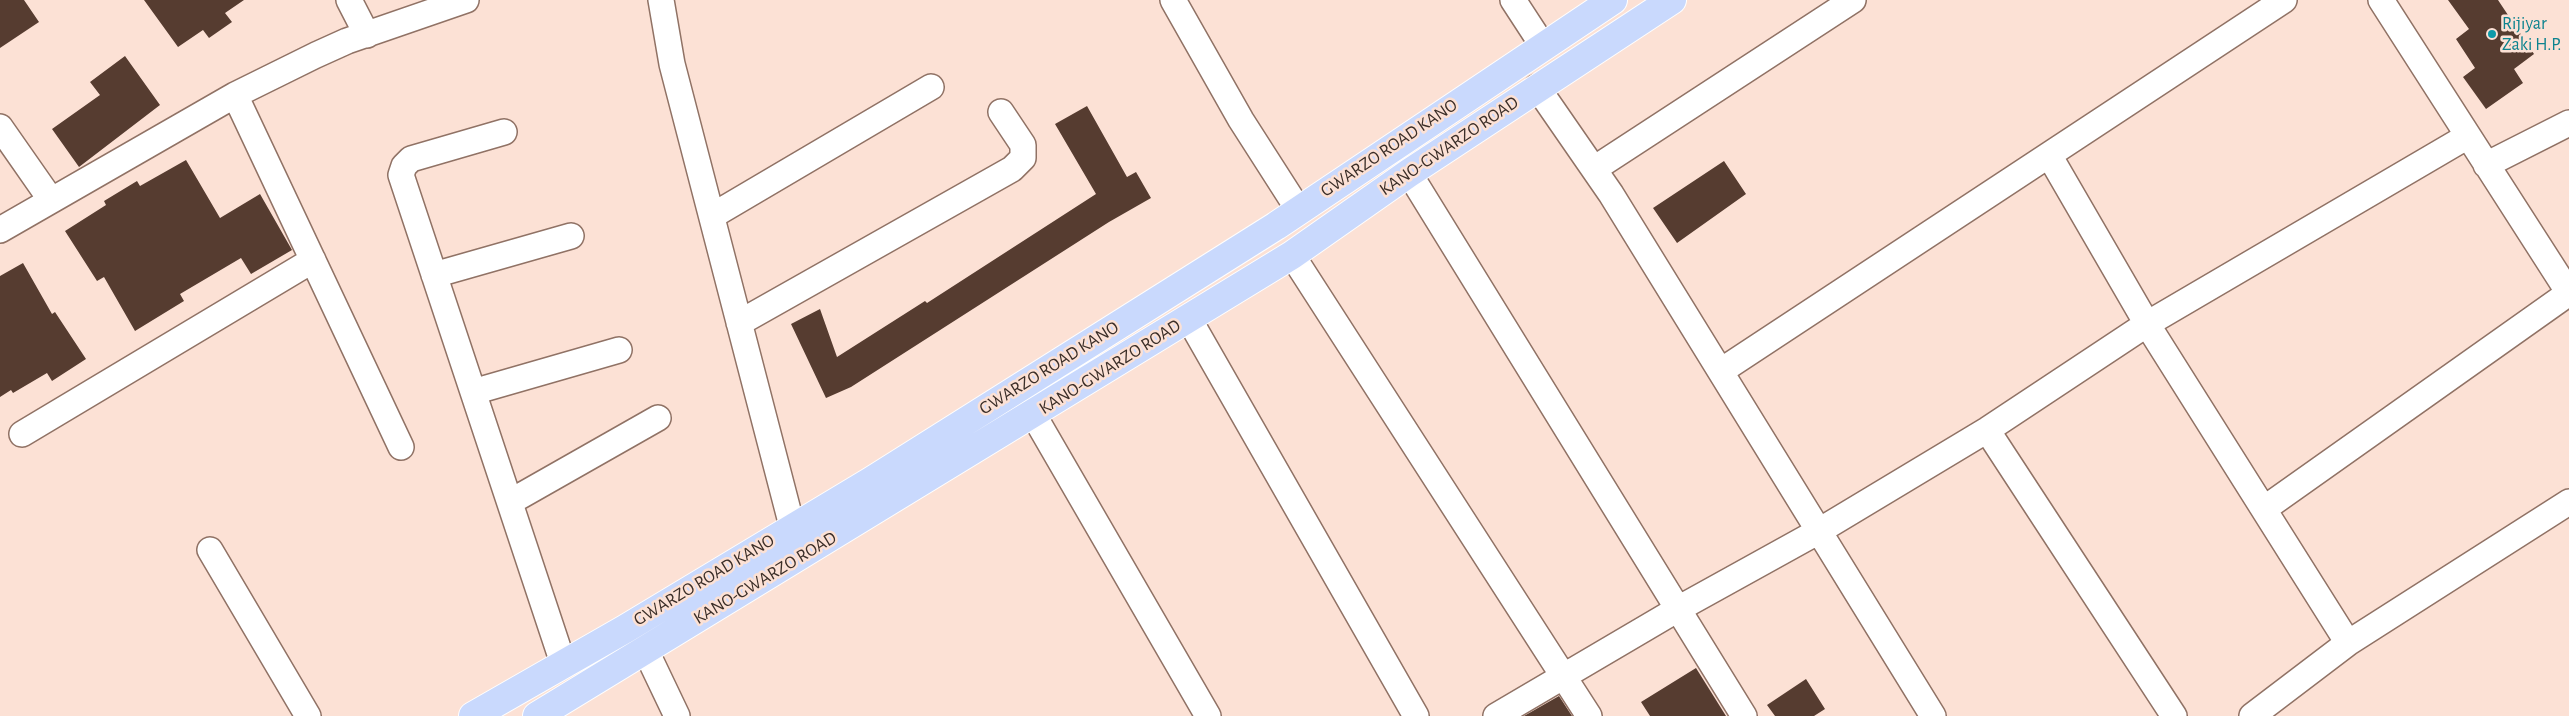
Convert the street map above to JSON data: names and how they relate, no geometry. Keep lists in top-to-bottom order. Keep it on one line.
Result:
{"streets":{"main road":["KANO-GWARZO ROAD","GWARZO ROAD KANO"]},"places":["Rijiyar Zaki H.P."]}
